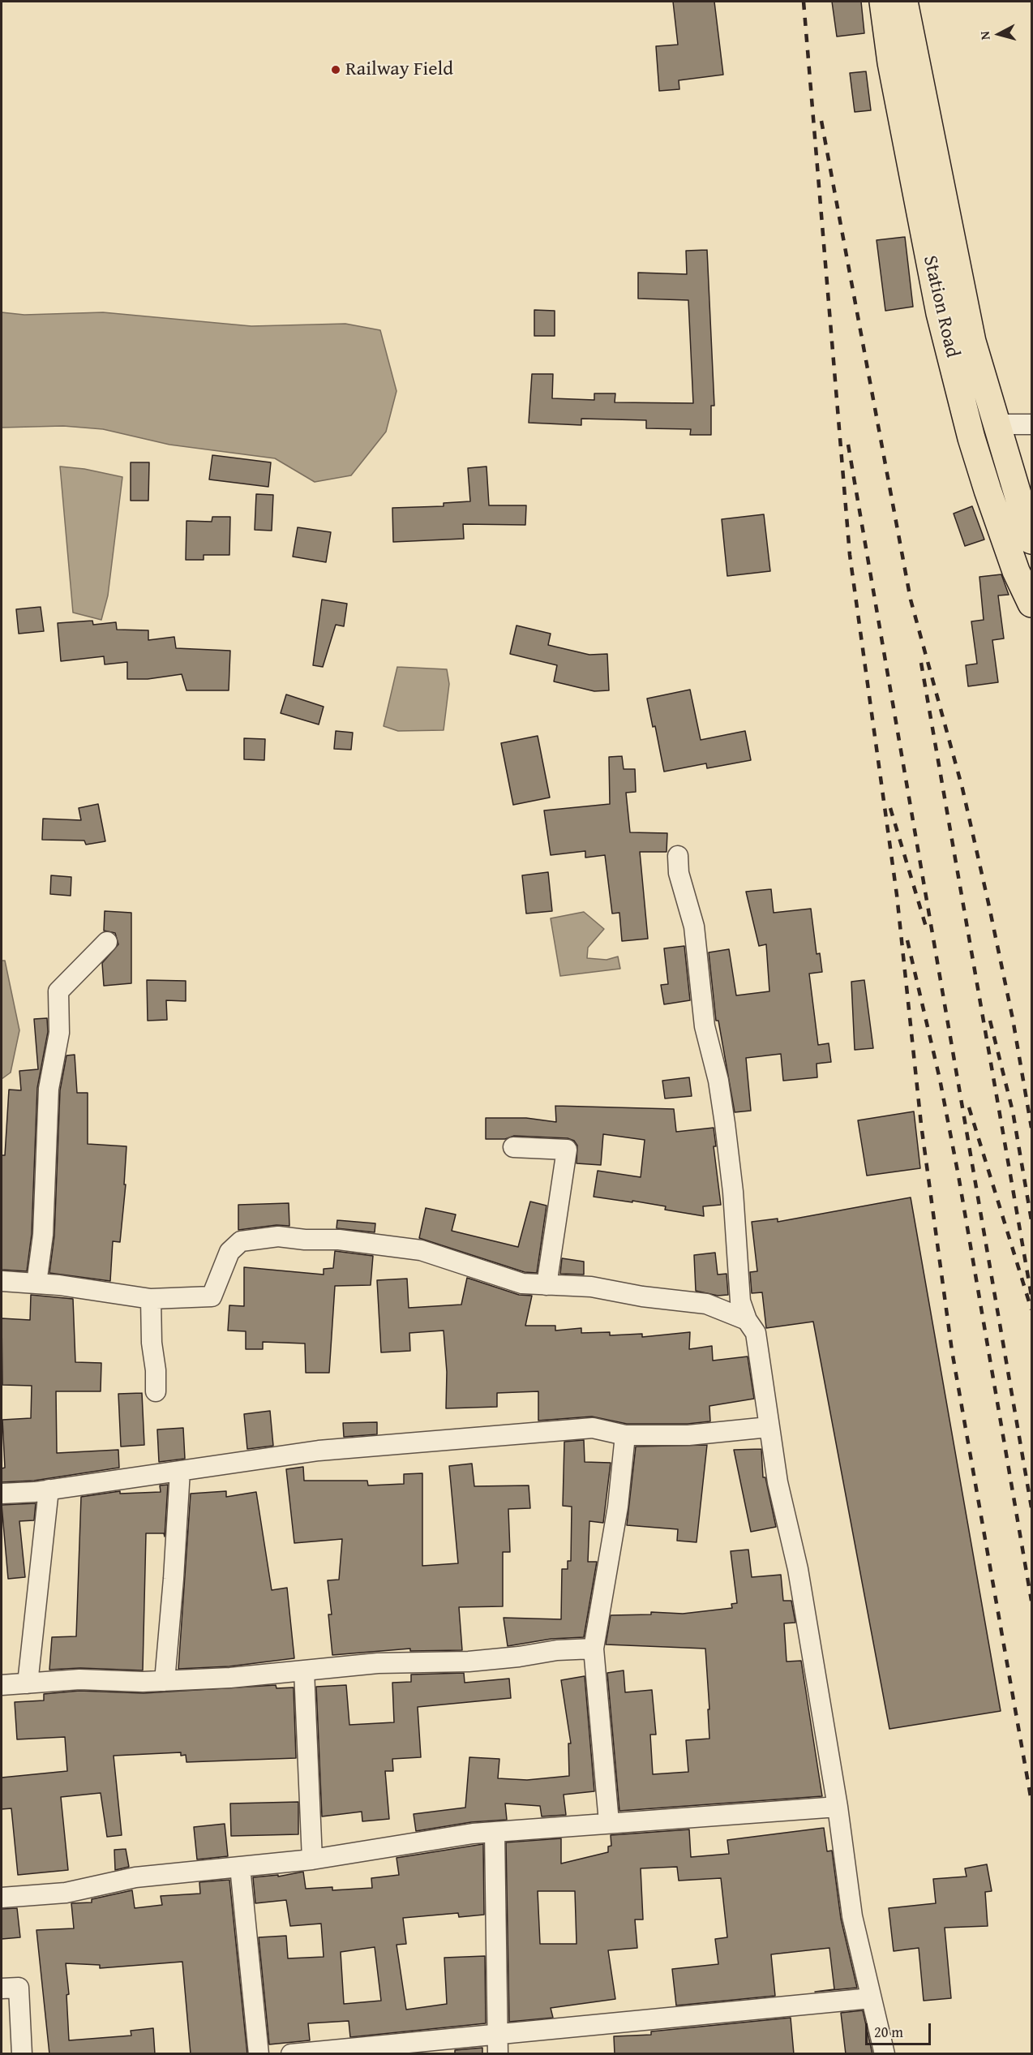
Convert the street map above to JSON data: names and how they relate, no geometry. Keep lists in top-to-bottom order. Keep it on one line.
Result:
{"streets":{"main road":["Station Road"]},"places":["Railway Field"],"scale_bar":"20 m","north":"left"}
